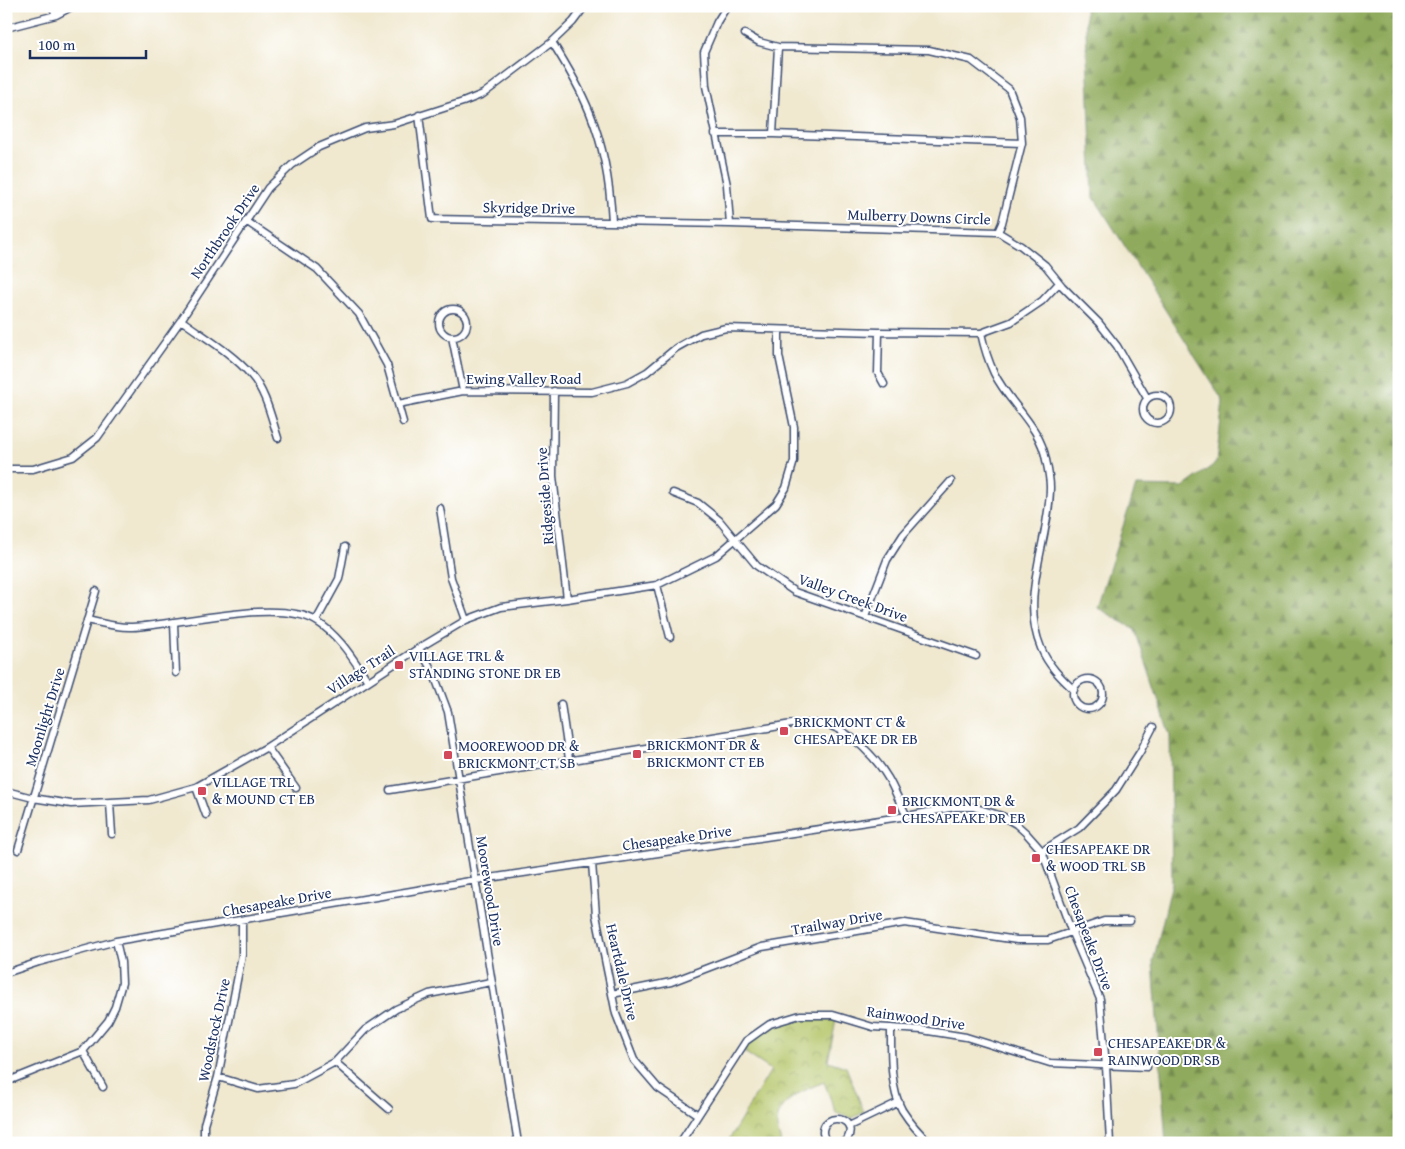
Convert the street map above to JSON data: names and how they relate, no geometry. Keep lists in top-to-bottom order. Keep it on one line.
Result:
{"streets":{"street":["Skyridge Drive","Mulberry Downs Circle","Northbrook Drive","Ewing Valley Road","Ridgeside Drive","Valley Creek Drive","Village Trail","Moonlight Drive","Chesapeake Drive","Moorewood Drive","Trailway Drive","Heartdale Drive","Rainwood Drive","Woodstock Drive"]},"crossings":[["Skyridge Drive","Mulberry Downs Circle"],["Skyridge Drive","Northbrook Drive"],["Ewing Valley Road","Ridgeside Drive"],["Ewing Valley Road","Village Trail"],["Ridgeside Drive","Village Trail"],["Valley Creek Drive","Village Trail"],["Village Trail","Moonlight Drive"],["Village Trail","Moorewood Drive"],["Chesapeake Drive","Moorewood Drive"],["Chesapeake Drive","Trailway Drive"],["Chesapeake Drive","Heartdale Drive"],["Chesapeake Drive","Rainwood Drive"],["Chesapeake Drive","Woodstock Drive"],["Trailway Drive","Heartdale Drive"],["Heartdale Drive","Rainwood Drive"]],"places":{"transit":["VILLAGE TRL & STANDING STONE DR EB","BRICKMONT CT & CHESAPEAKE DR EB","BRICKMONT DR & BRICKMONT CT EB","MOOREWOOD DR & BRICKMONT CT SB","VILLAGE TRL & MOUND CT EB","BRICKMONT DR & CHESAPEAKE DR EB","CHESAPEAKE DR & WOOD TRL SB","CHESAPEAKE DR & RAINWOOD DR SB"]},"scale_bar":"100 m"}
